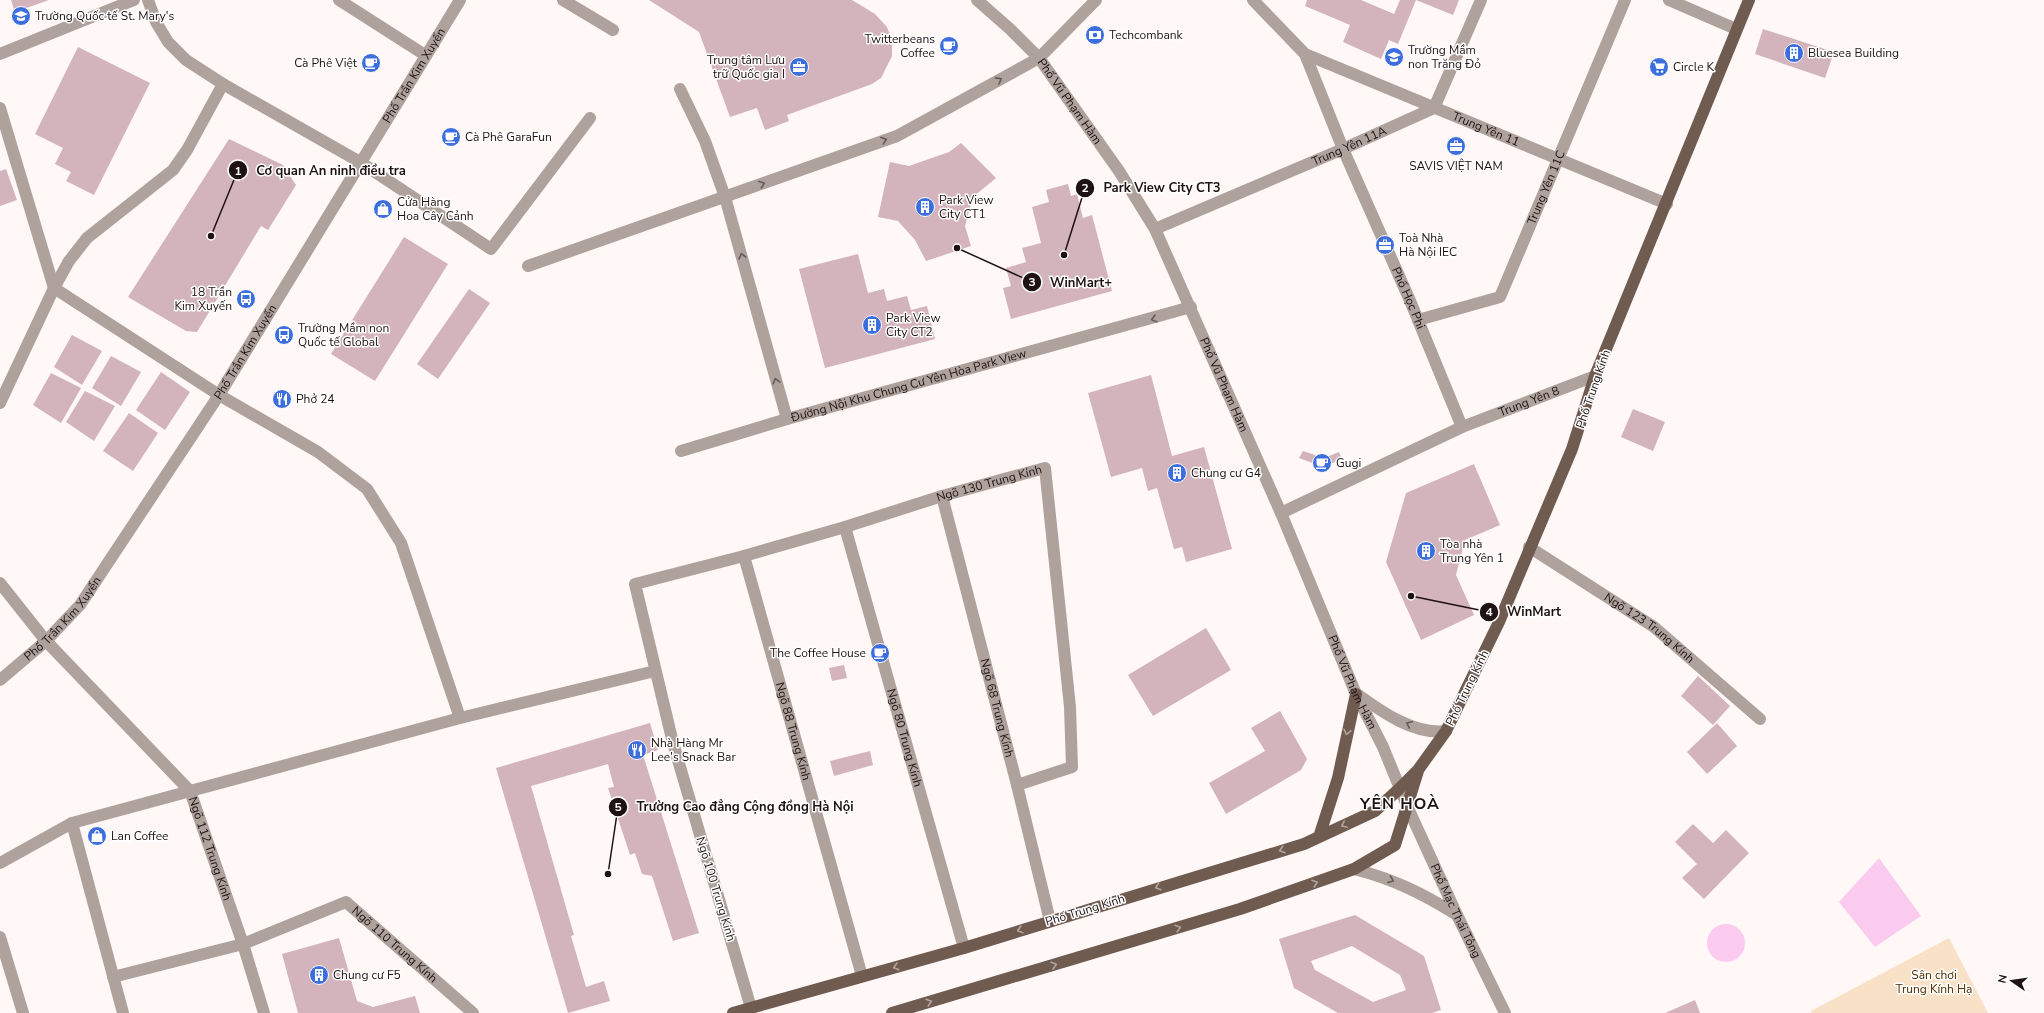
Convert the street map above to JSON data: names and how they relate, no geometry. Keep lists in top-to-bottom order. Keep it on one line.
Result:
{"streets":{"main road":["Phố Trung Kính"],"street":["Phố Trần Kim Xuyến","Phố Vũ Phạm Hàm","Trung Yên 11","Trung Yên 11A","Trung Yên 11C","Phố Học Phi","Đường Nội Khu Chung Cư Yên Hòa Park View","Trung Yên 8","Ngõ 130 Trung Kính","Ngõ 123 Trung Kính","Ngõ 68 Trung Kính","Ngõ 88 Trung Kính","Ngõ 80 Trung Kính","Ngõ 112 Trung Kính","Ngõ 100 Trung Kính","Phố Mạc Thái Tông","Ngõ 110 Trung Kính"]},"crossings":[["Phố Trần Kim Xuyến","Ngõ 112 Trung Kính"],["Phố Vũ Phạm Hàm","Trung Yên 11A"],["Phố Vũ Phạm Hàm","Đường Nội Khu Chung Cư Yên Hòa Park View"],["Phố Vũ Phạm Hàm","Phố Trung Kính"],["Phố Vũ Phạm Hàm","Phố Mạc Thái Tông"],["Trung Yên 11","Trung Yên 11A"],["Trung Yên 11","Trung Yên 11C"],["Trung Yên 11","Phố Học Phi"],["Trung Yên 11","Phố Trung Kính"],["Trung Yên 11A","Phố Học Phi"],["Trung Yên 11C","Phố Học Phi"],["Phố Học Phi","Trung Yên 8"],["Phố Trung Kính","Trung Yên 8"],["Phố Trung Kính","Ngõ 123 Trung Kính"],["Phố Trung Kính","Ngõ 68 Trung Kính"],["Phố Trung Kính","Ngõ 88 Trung Kính"],["Phố Trung Kính","Ngõ 80 Trung Kính"],["Phố Trung Kính","Ngõ 100 Trung Kính"],["Phố Trung Kính","Phố Mạc Thái Tông"],["Ngõ 130 Trung Kính","Ngõ 68 Trung Kính"],["Ngõ 130 Trung Kính","Ngõ 88 Trung Kính"],["Ngõ 130 Trung Kính","Ngõ 80 Trung Kính"],["Ngõ 130 Trung Kính","Ngõ 100 Trung Kính"],["Ngõ 112 Trung Kính","Ngõ 110 Trung Kính"]],"districts":["YÊN HOÀ"],"parks":["Sân chơi Trung Kính Hạ"],"places":{"school or university":["Trường Quốc tế St. Mary's","Trường Mầm non Trăng Đỏ"],"bank":["Techcombank"],"cafe":["Twitterbeans Coffee","Cà Phê Việt","Cà Phê GaraFun","Gugi","The Coffee House"],"building":["Bluesea Building","Park View City CT1","Park View City CT2","Chung cư G4","Tòa nhà Trung Yên 1","Chung cư F5"],"office":["Trung tâm Lưu trữ Quốc gia I","SAVIS VIỆT NAM","Toà Nhà Hà Nội IEC"],"supermarket":["Circle K"],"shop":["Cửa Hàng Hoa Cây Cảnh","Lan Coffee"],"other":["Cơ quan An ninh điều tra","WinMart+","Park View City CT3","WinMart","Trường Cao đẳng Cộng đồng Hà Nội"],"bus stop":["18 Trần Kim Xuyến","Trường Mầm non Quốc tế Global"],"restaurant":["Phở 24","Nhà Hàng Mr Lee's Snack Bar"]},"north":"left"}
